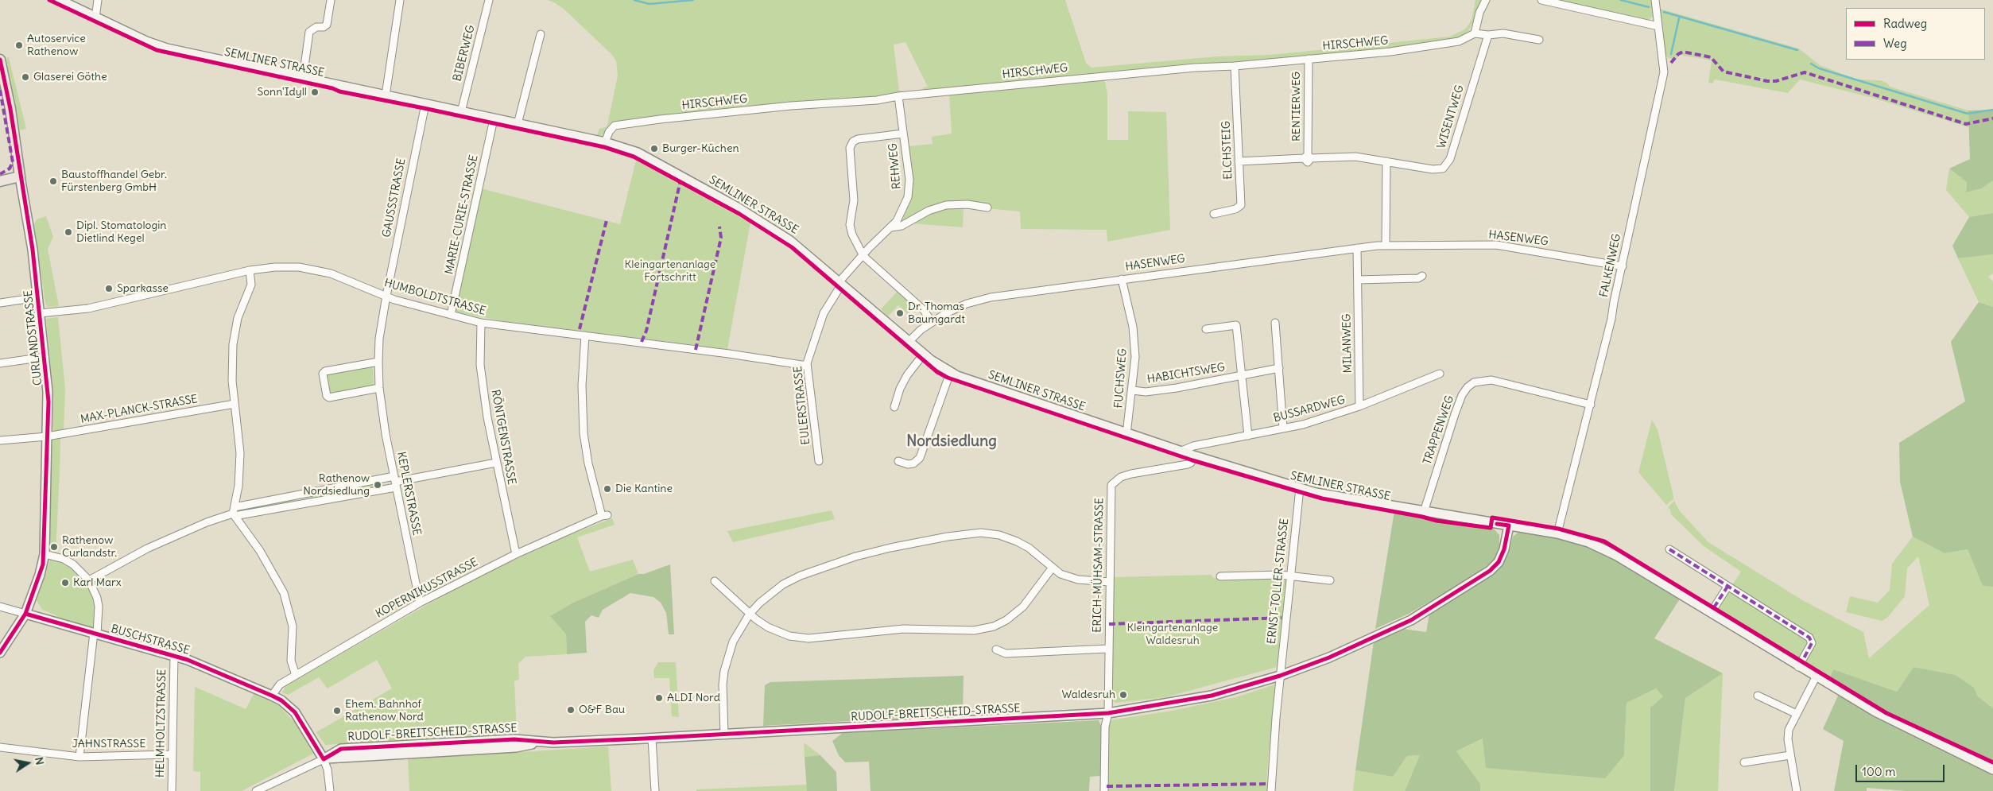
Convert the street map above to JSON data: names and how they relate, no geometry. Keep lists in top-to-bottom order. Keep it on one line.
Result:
{"streets":{"main road":["CURLANDSTRASSE"],"street":["HIRSCHWEG","BIBERWEG","SEMLINER STRASSE","RENTIERWEG","WISENTWEG","ELCHSTEIG","REHWEG","GAUSSSTRASSE","MARIE-CURIE-STRASSE","HASENWEG","FALKENWEG","HUMBOLDTSTRASSE","MILANWEG","HABICHTSWEG","FUCHSWEG","EULERSTRASSE","MAX-PLANCK-STRASSE","BUSSARDWEG","TRAPPENWEG","RÖNTGENSTRASSE","KEPLERSTRASSE","ERICH-MÜHSAM-STRASSE","ERNST-TOLLER-STRASSE","KOPERNIKUSSTRASSE","BUSCHSTRASSE","RUDOLF-BREITSCHEID-STRASSE","HELMHOLTZSTRASSE","JAHNSTRASSE"]},"crossings":[["HIRSCHWEG","SEMLINER STRASSE"],["HIRSCHWEG","RENTIERWEG"],["HIRSCHWEG","ELCHSTEIG"],["HIRSCHWEG","REHWEG"],["BIBERWEG","SEMLINER STRASSE"],["SEMLINER STRASSE","REHWEG"],["SEMLINER STRASSE","GAUSSSTRASSE"],["SEMLINER STRASSE","MARIE-CURIE-STRASSE"],["SEMLINER STRASSE","HASENWEG"],["SEMLINER STRASSE","FALKENWEG"],["SEMLINER STRASSE","FUCHSWEG"],["SEMLINER STRASSE","EULERSTRASSE"],["SEMLINER STRASSE","BUSSARDWEG"],["SEMLINER STRASSE","TRAPPENWEG"],["SEMLINER STRASSE","ERICH-MÜHSAM-STRASSE"],["SEMLINER STRASSE","ERNST-TOLLER-STRASSE"],["SEMLINER STRASSE","RUDOLF-BREITSCHEID-STRASSE"],["RENTIERWEG","WISENTWEG"],["WISENTWEG","ELCHSTEIG"],["REHWEG","EULERSTRASSE"],["GAUSSSTRASSE","HUMBOLDTSTRASSE"],["GAUSSSTRASSE","KEPLERSTRASSE"],["MARIE-CURIE-STRASSE","HUMBOLDTSTRASSE"],["HASENWEG","FALKENWEG"],["HASENWEG","MILANWEG"],["HASENWEG","FUCHSWEG"],["FALKENWEG","TRAPPENWEG"],["HUMBOLDTSTRASSE","CURLANDSTRASSE"],["HUMBOLDTSTRASSE","EULERSTRASSE"],["HUMBOLDTSTRASSE","RÖNTGENSTRASSE"],["HUMBOLDTSTRASSE","KEPLERSTRASSE"],["HUMBOLDTSTRASSE","KOPERNIKUSSTRASSE"],["CURLANDSTRASSE","MAX-PLANCK-STRASSE"],["CURLANDSTRASSE","BUSCHSTRASSE"],["MILANWEG","BUSSARDWEG"],["HABICHTSWEG","FUCHSWEG"],["HABICHTSWEG","BUSSARDWEG"],["RÖNTGENSTRASSE","KOPERNIKUSSTRASSE"],["KEPLERSTRASSE","KOPERNIKUSSTRASSE"],["ERICH-MÜHSAM-STRASSE","RUDOLF-BREITSCHEID-STRASSE"],["ERNST-TOLLER-STRASSE","RUDOLF-BREITSCHEID-STRASSE"],["KOPERNIKUSSTRASSE","BUSCHSTRASSE"],["BUSCHSTRASSE","RUDOLF-BREITSCHEID-STRASSE"],["BUSCHSTRASSE","HELMHOLTZSTRASSE"],["HELMHOLTZSTRASSE","JAHNSTRASSE"]],"districts":["Nordsiedlung"],"parks":["Kleingartenanlage Fortschritt","Kleingartenanlage Waldesruh"],"places":["Autoservice Rathenow","Glaserei Göthe","Sonn'Idyll","Burger-Küchen","Baustoffhandel Gebr. Fürstenberg GmbH","Dipl. Stomatologin Dietlind Kegel","Sparkasse","Dr. Thomas Baumgardt","Rathenow Nordsiedlung","Die Kantine","Rathenow Curlandstr.","Karl Marx","Waldesruh","ALDI Nord","O&F Bau","Ehem. Bahnhof Rathenow Nord"],"legend":["Radweg","Weg"],"scale_bar":"100 m","north":"right"}
